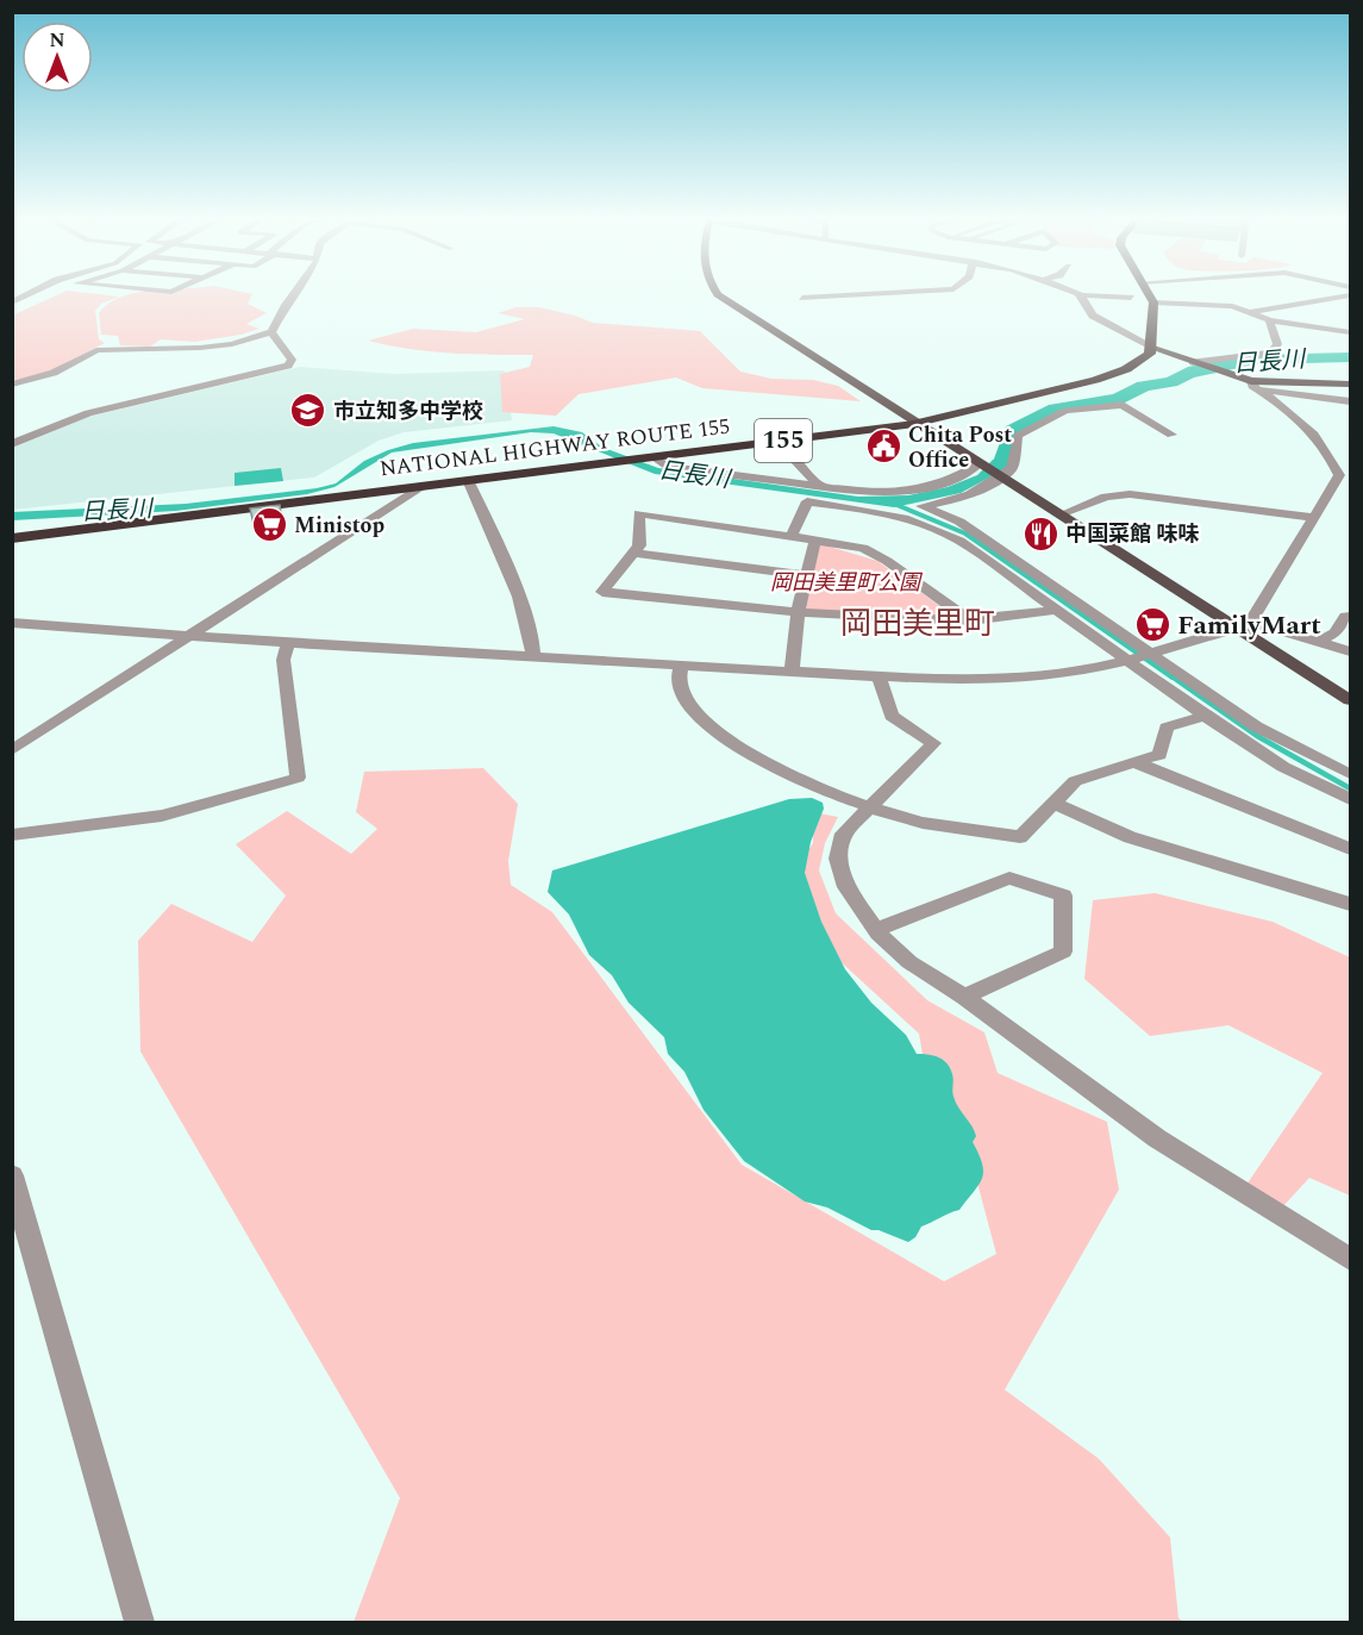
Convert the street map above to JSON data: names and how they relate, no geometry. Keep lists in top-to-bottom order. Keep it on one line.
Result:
{"streets":{"highway":["155","NATIONAL HIGHWAY ROUTE 155"]},"districts":["岡田美里町"],"water":["日長川"],"parks":["岡田美里町公園"],"places":{"school or university":["市立知多中学校"],"public building":["Chita Post Office"],"supermarket":["Ministop","FamilyMart"],"restaurant":["中国菜館 味味"]},"north":"top"}
